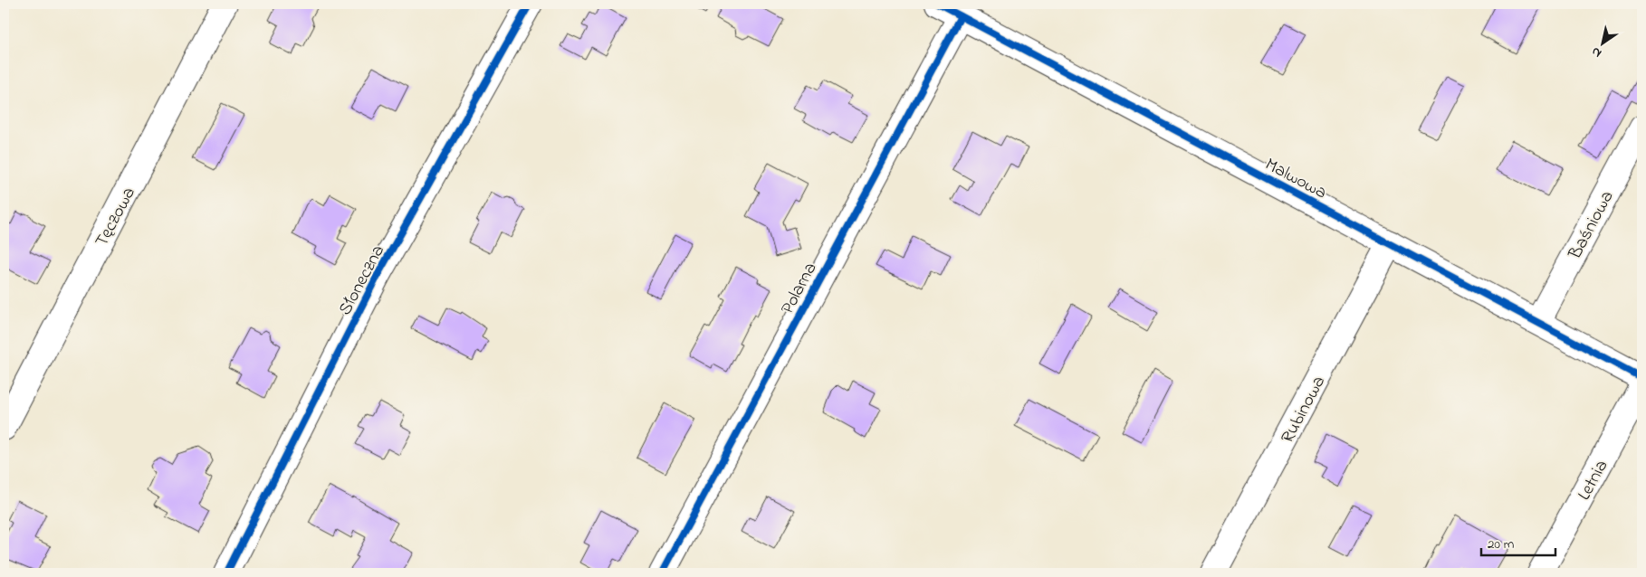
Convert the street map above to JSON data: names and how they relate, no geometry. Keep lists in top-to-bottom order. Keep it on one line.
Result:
{"streets":{"street":["Malwowa","Tęczowa","Baśniowa","Słoneczna","Polarna","Rubinowa","Letnia"]},"crossings":[["Malwowa","Baśniowa"],["Malwowa","Polarna"],["Malwowa","Rubinowa"]],"scale_bar":"20 m","north":"bottom left"}
